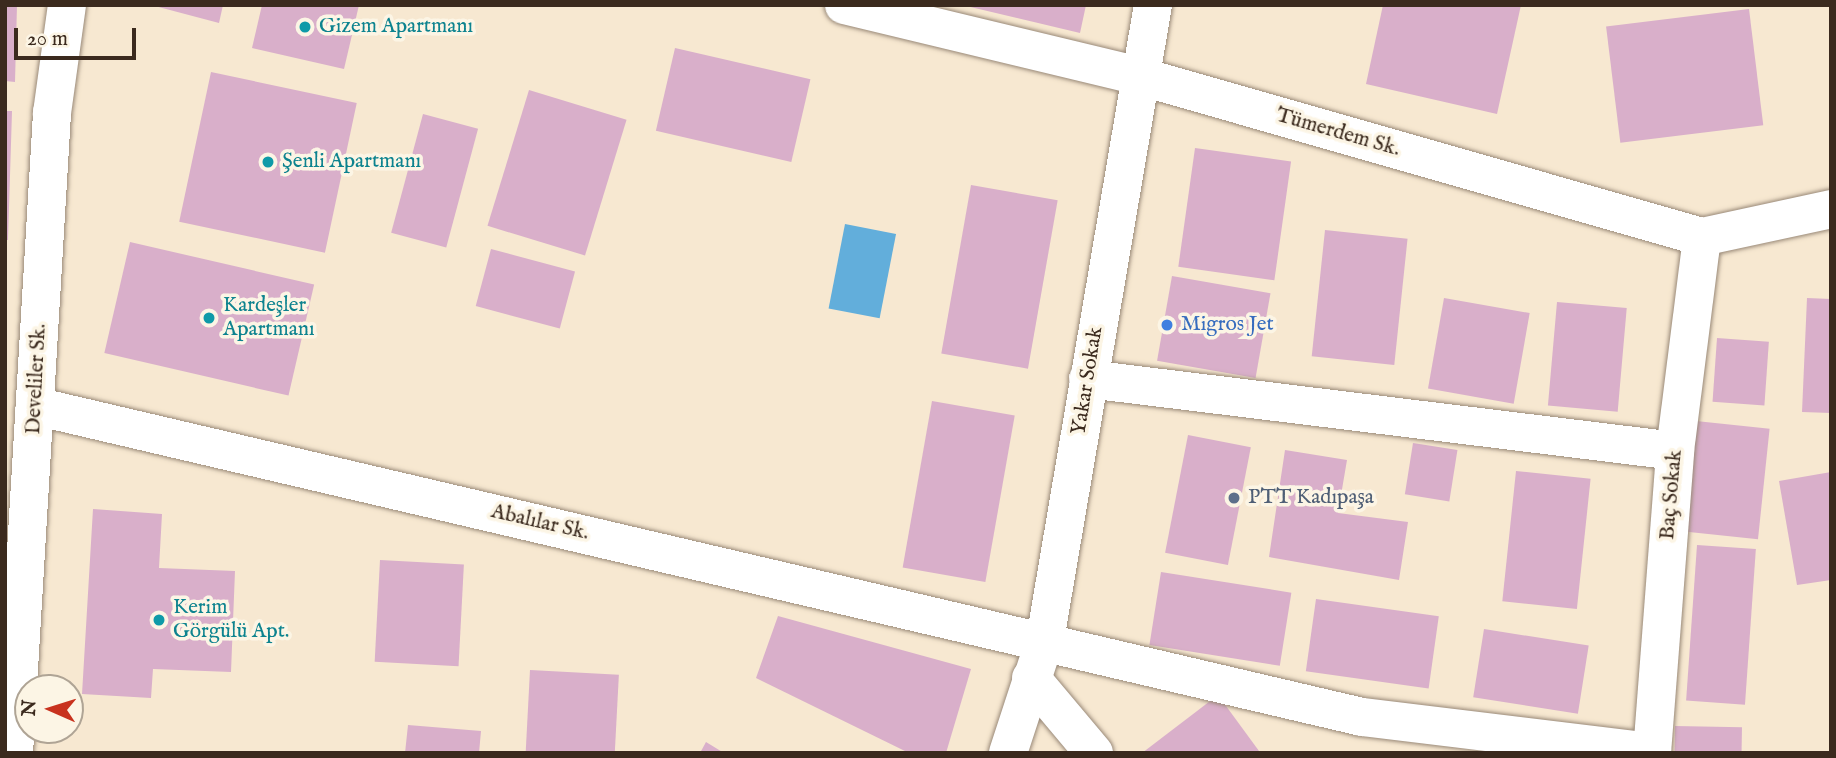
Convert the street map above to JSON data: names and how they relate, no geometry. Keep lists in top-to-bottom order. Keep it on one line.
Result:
{"streets":{"street":["Tümerdem Sk.","Develiler Sk.","Yakar Sokak","Baç Sokak","Abalılar Sk."]},"crossings":[["Tümerdem Sk.","Yakar Sokak"],["Tümerdem Sk.","Baç Sokak"],["Develiler Sk.","Abalılar Sk."],["Yakar Sokak","Abalılar Sk."],["Baç Sokak","Abalılar Sk."]],"places":["Gizem Apartmanı","Şenli Apartmanı","Kardeşler Apartmanı","Migros Jet","PTT Kadıpaşa","Kerim Görgülü Apt."],"scale_bar":"20 m","north":"left"}
